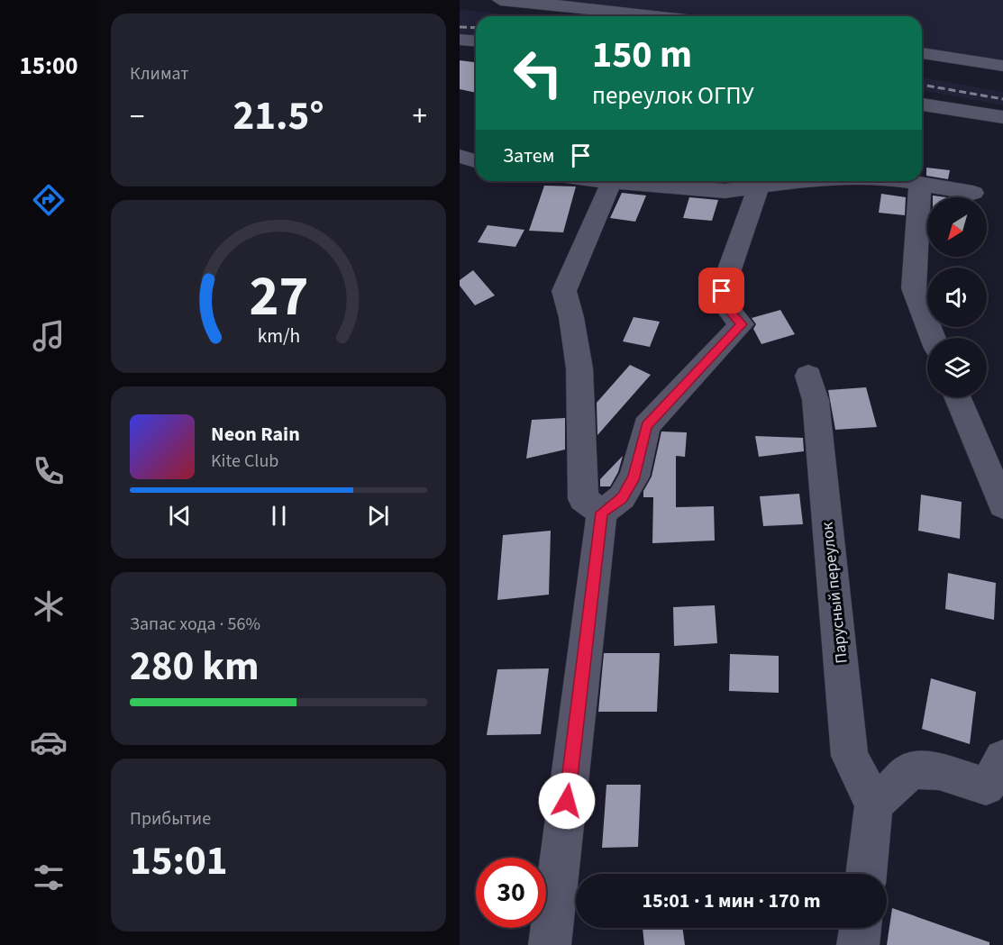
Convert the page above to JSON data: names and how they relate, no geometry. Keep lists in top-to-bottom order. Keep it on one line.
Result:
{"streets":{"street":["Парусный переулок"]},"north":"bottom left","page":{"tabs":"15:00","tile":["Климат",["Запас хода · 56%","280 km"],["Прибытие","15:01"]],"turn":["150 m","переулок ОГПУ"],"heat":["−","21.5°","+"],"then":"Затем","song":["Neon Rain","Kite Club"],"limit":"30","trip":"15:01 · 1 мин · 170 m","gauge":["27","km/h"]}}
